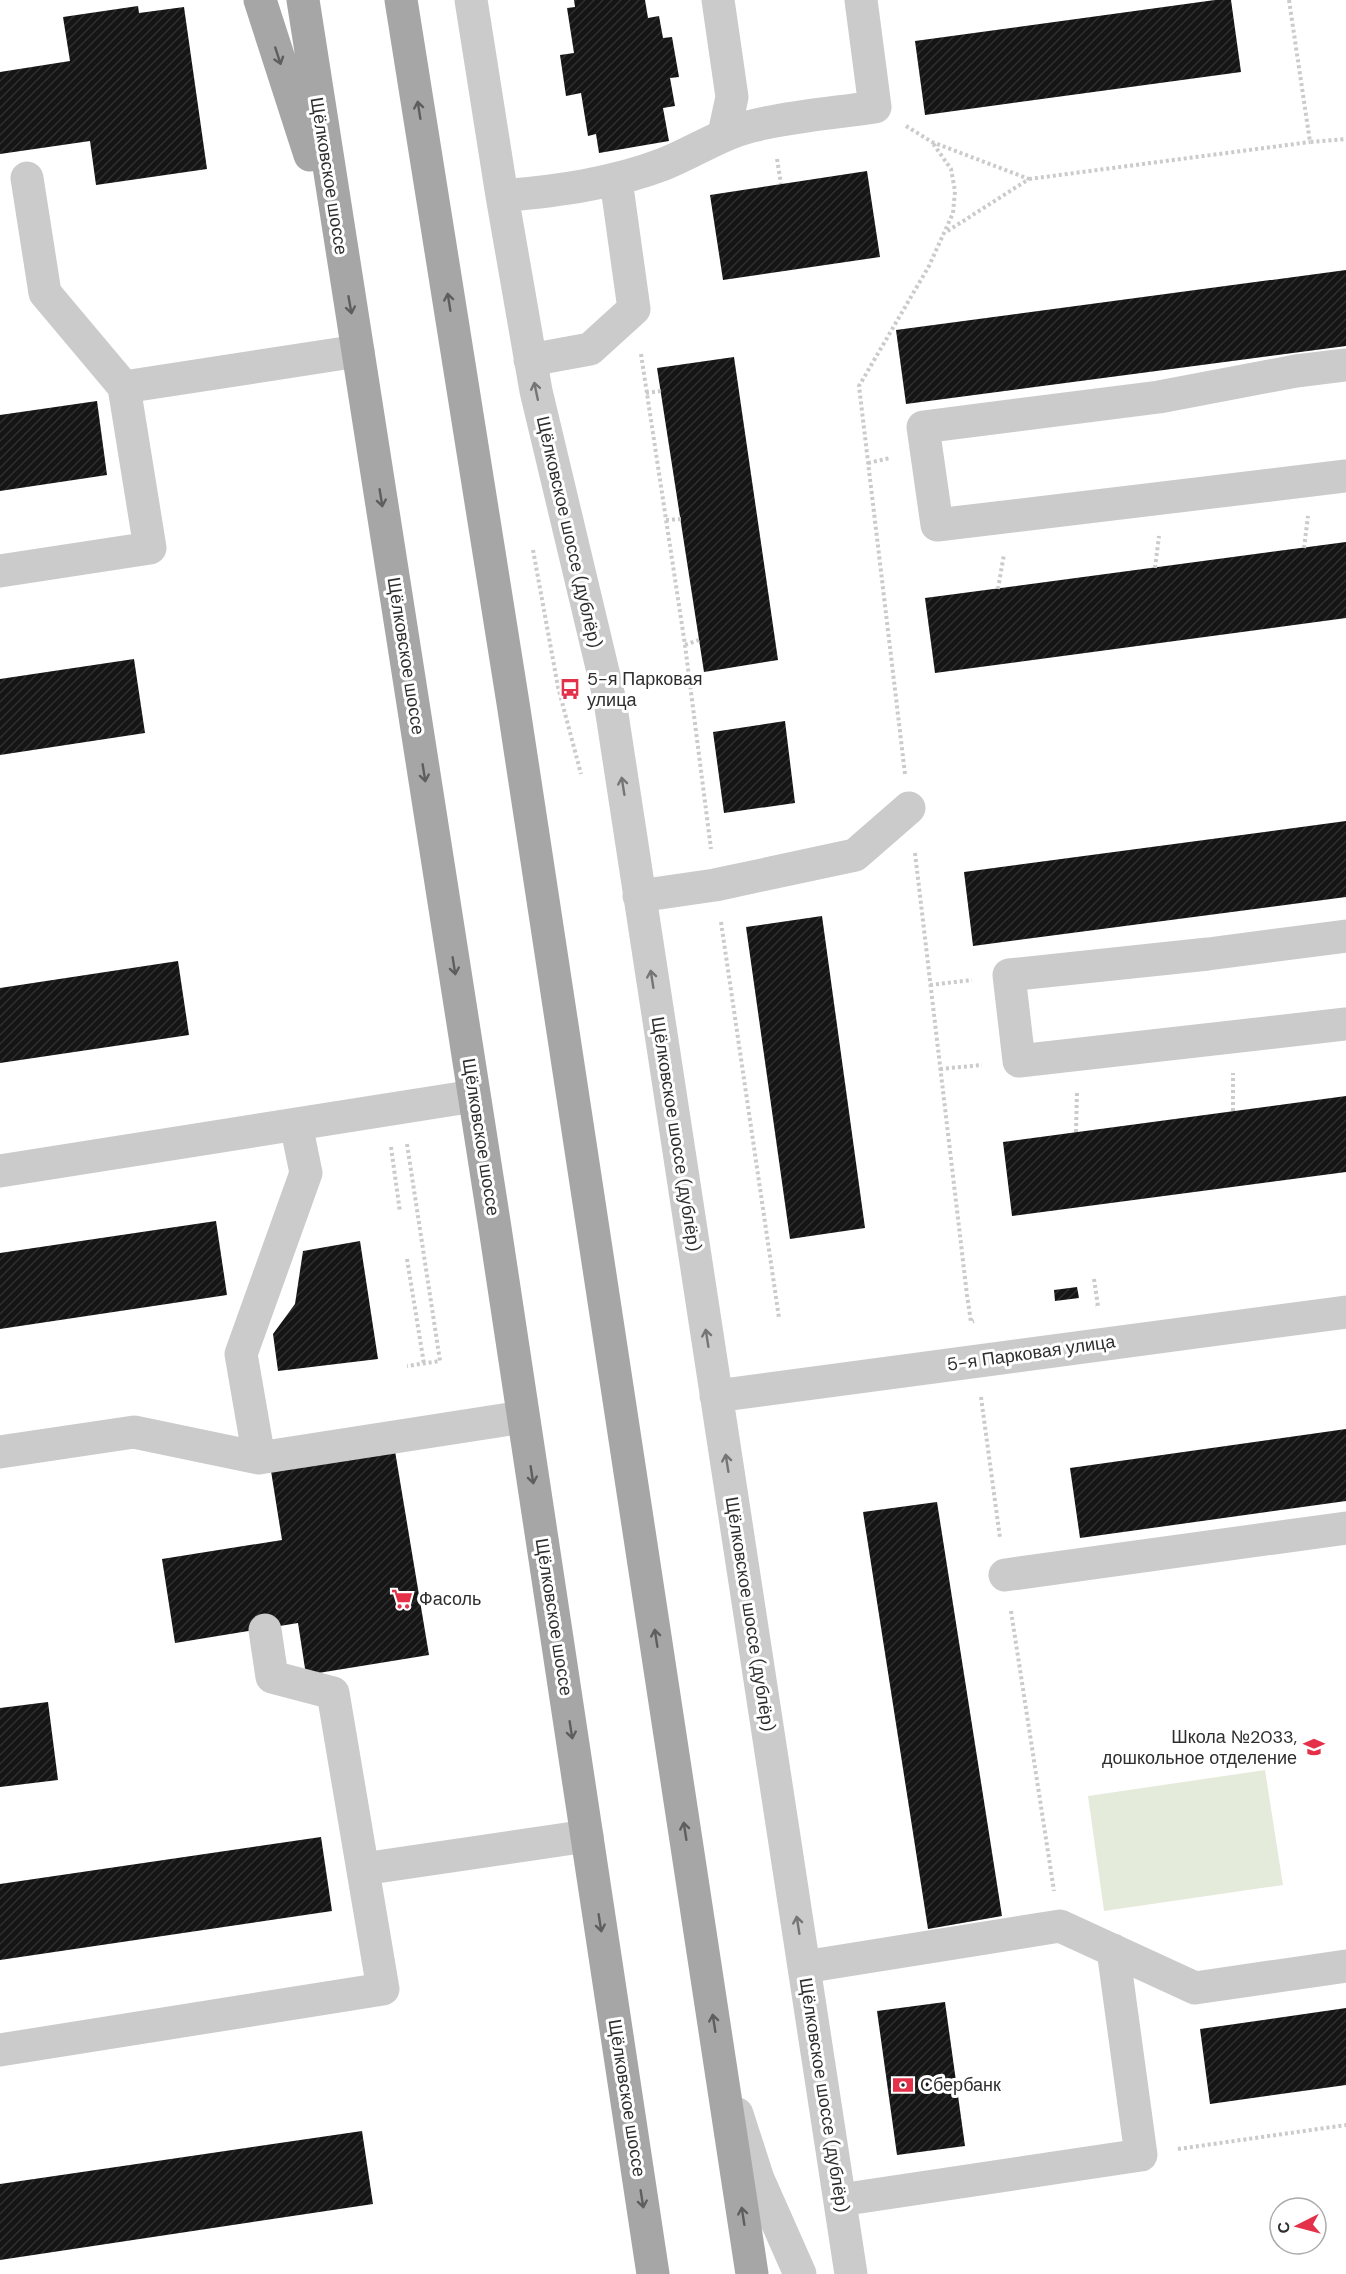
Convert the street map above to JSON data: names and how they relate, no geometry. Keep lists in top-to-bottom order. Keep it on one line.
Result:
{"streets":{"main road":["Щёлковское шоссе"],"street":["Щёлковское шоссе (дублёр)","5-я Парковая улица"]},"crossings":[["Щёлковское шоссе (дублёр)","5-я Парковая улица"]],"one_way":["Щёлковское шоссе (дублёр)"],"places":{"bus stop":["5-я Парковая улица"],"supermarket":["Фасоль"],"school or university":["Школа №2033, дошкольное отделение"],"bank":["Сбербанк"]},"north":"left"}
